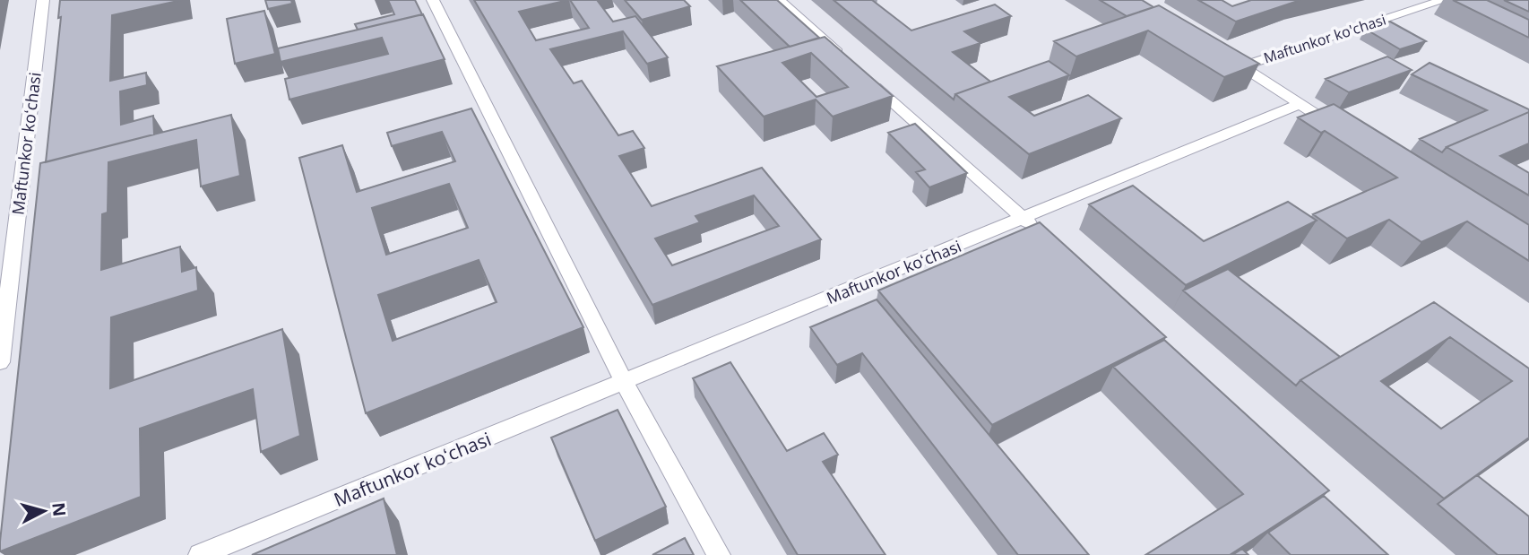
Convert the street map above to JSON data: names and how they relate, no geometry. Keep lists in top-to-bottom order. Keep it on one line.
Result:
{"streets":{"street":["Maftunkor ko'chasi","Maftunkor koʻchasi"]},"north":"right"}
